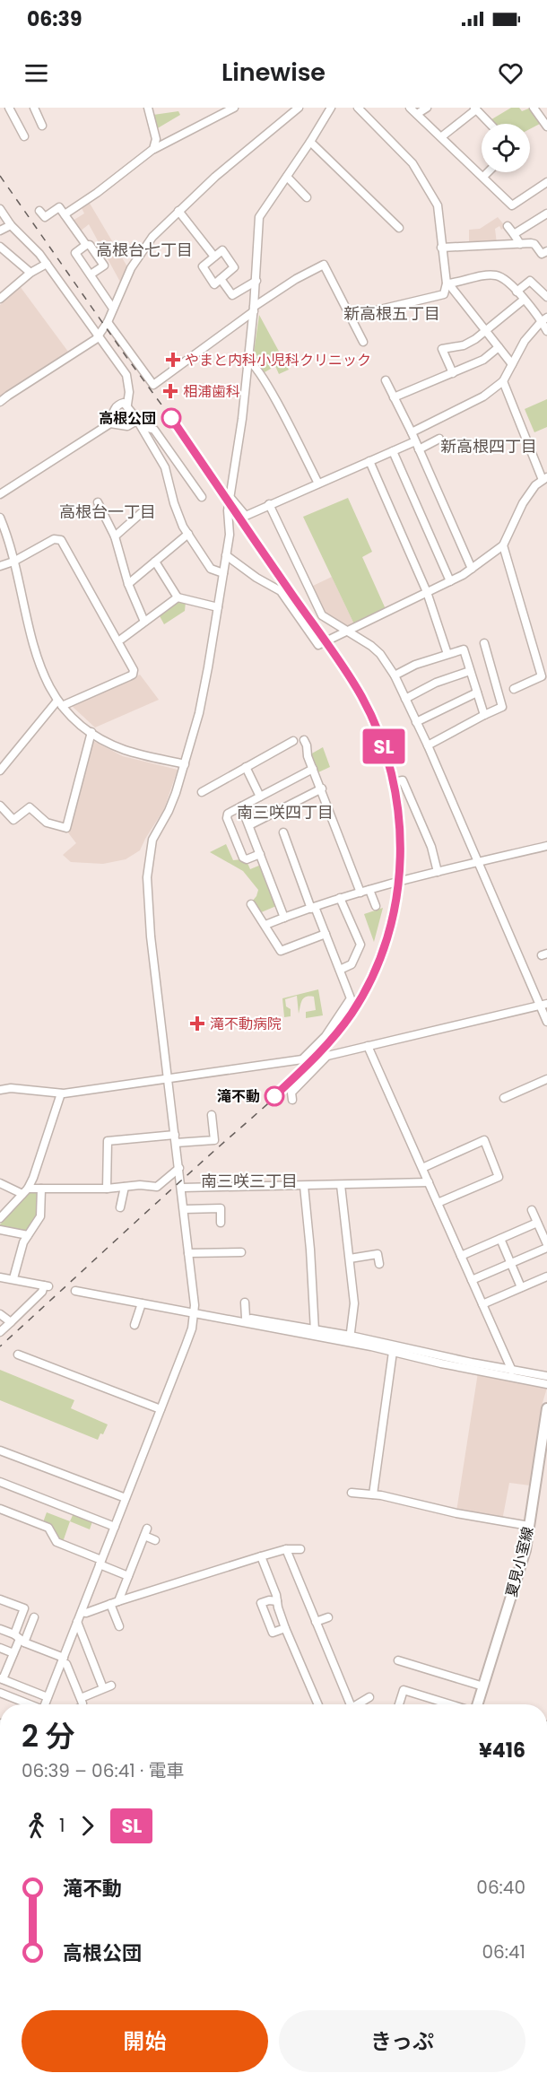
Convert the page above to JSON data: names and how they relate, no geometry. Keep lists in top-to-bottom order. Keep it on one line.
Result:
{"streets":{"main road":["夏見小室線"]},"districts":["高根台七丁目","新高根五丁目","新高根四丁目","高根台一丁目","南三咲四丁目","南三咲三丁目"],"places":{"health":["やまと内科小児科クリニック","相浦歯科","滝不動病院"],"other":["高根公団","滝不動"]},"page":{"status":"06:39","header":"Linewise","on_map":"SL","heading":["2 分","06:39 – 06:41 · 電車","¥416"],"legs":["1","SL"],"list":[{"name":"滝不動","value":"06:40"},{"name":"高根公団","value":"06:41"}],"buttons":["開始","きっぷ"]}}
